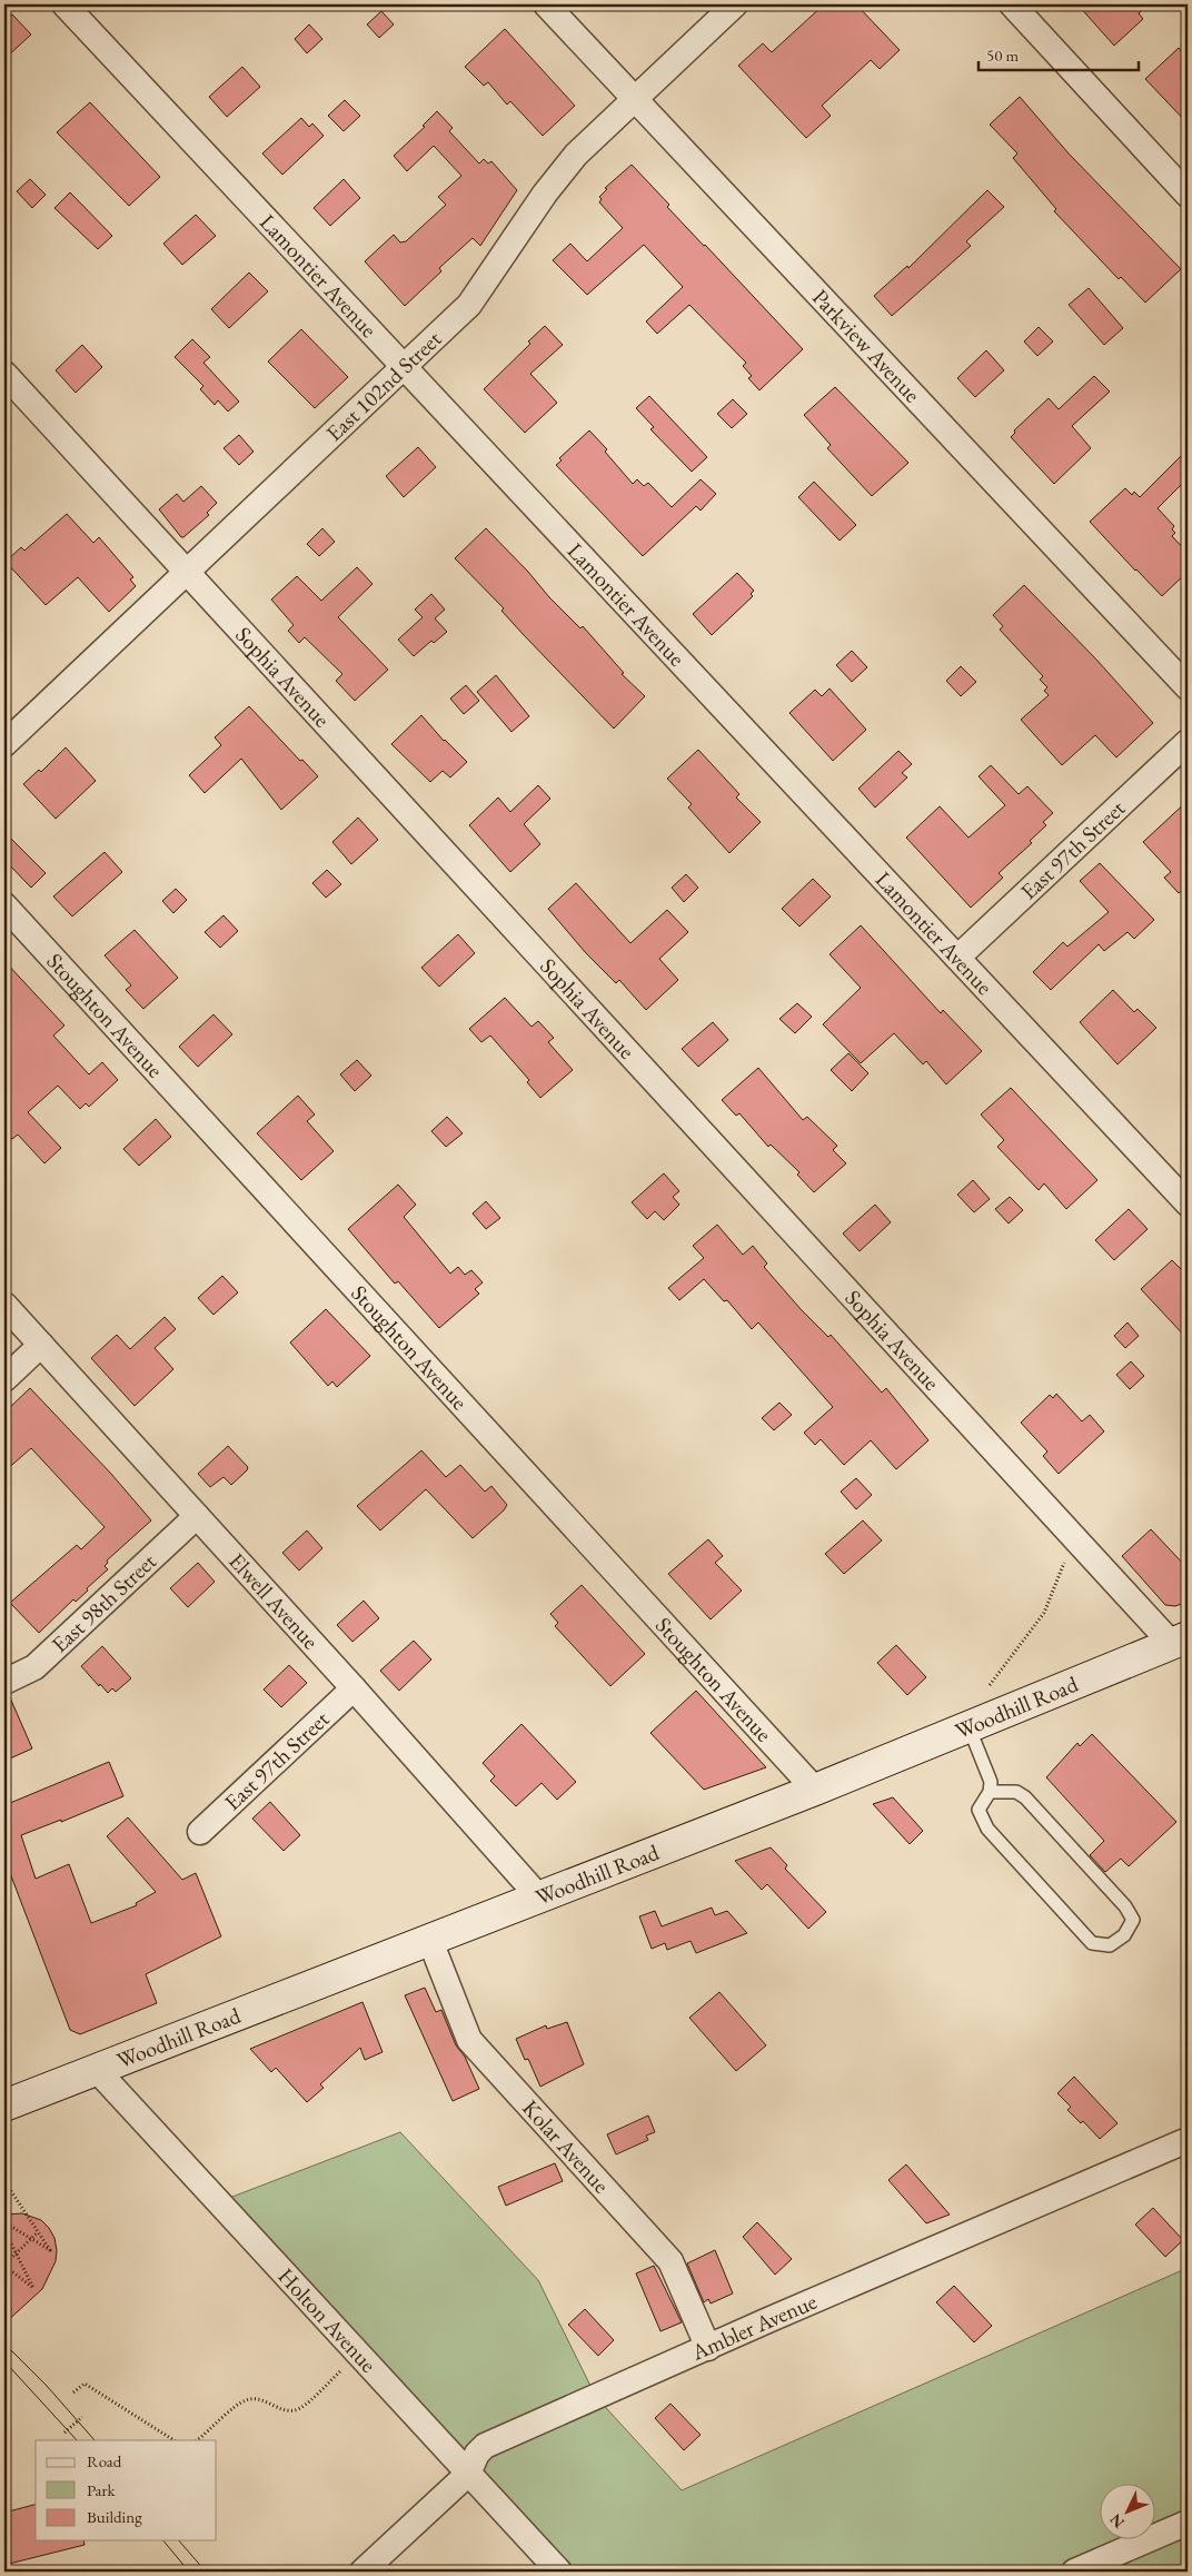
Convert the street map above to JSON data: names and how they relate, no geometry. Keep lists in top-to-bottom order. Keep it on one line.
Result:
{"streets":{"main road":["Woodhill Road"],"street":["Lamontier Avenue","Parkview Avenue","East 102nd Street","Sophia Avenue","East 97th Street","Stoughton Avenue","Elwell Avenue","East 98th Street","Kolar Avenue","Holton Avenue","Ambler Avenue"]},"crossings":[["Lamontier Avenue","East 102nd Street"],["Lamontier Avenue","East 97th Street"],["Parkview Avenue","East 102nd Street"],["East 102nd Street","Sophia Avenue"],["Sophia Avenue","Woodhill Road"],["East 97th Street","Elwell Avenue"],["Stoughton Avenue","Woodhill Road"],["Elwell Avenue","East 98th Street"],["Elwell Avenue","Woodhill Road"],["Woodhill Road","Kolar Avenue"],["Woodhill Road","Holton Avenue"],["Kolar Avenue","Ambler Avenue"],["Holton Avenue","Ambler Avenue"]],"legend":["Road","Park","Building"],"scale_bar":"50 m","north":"bottom left"}
